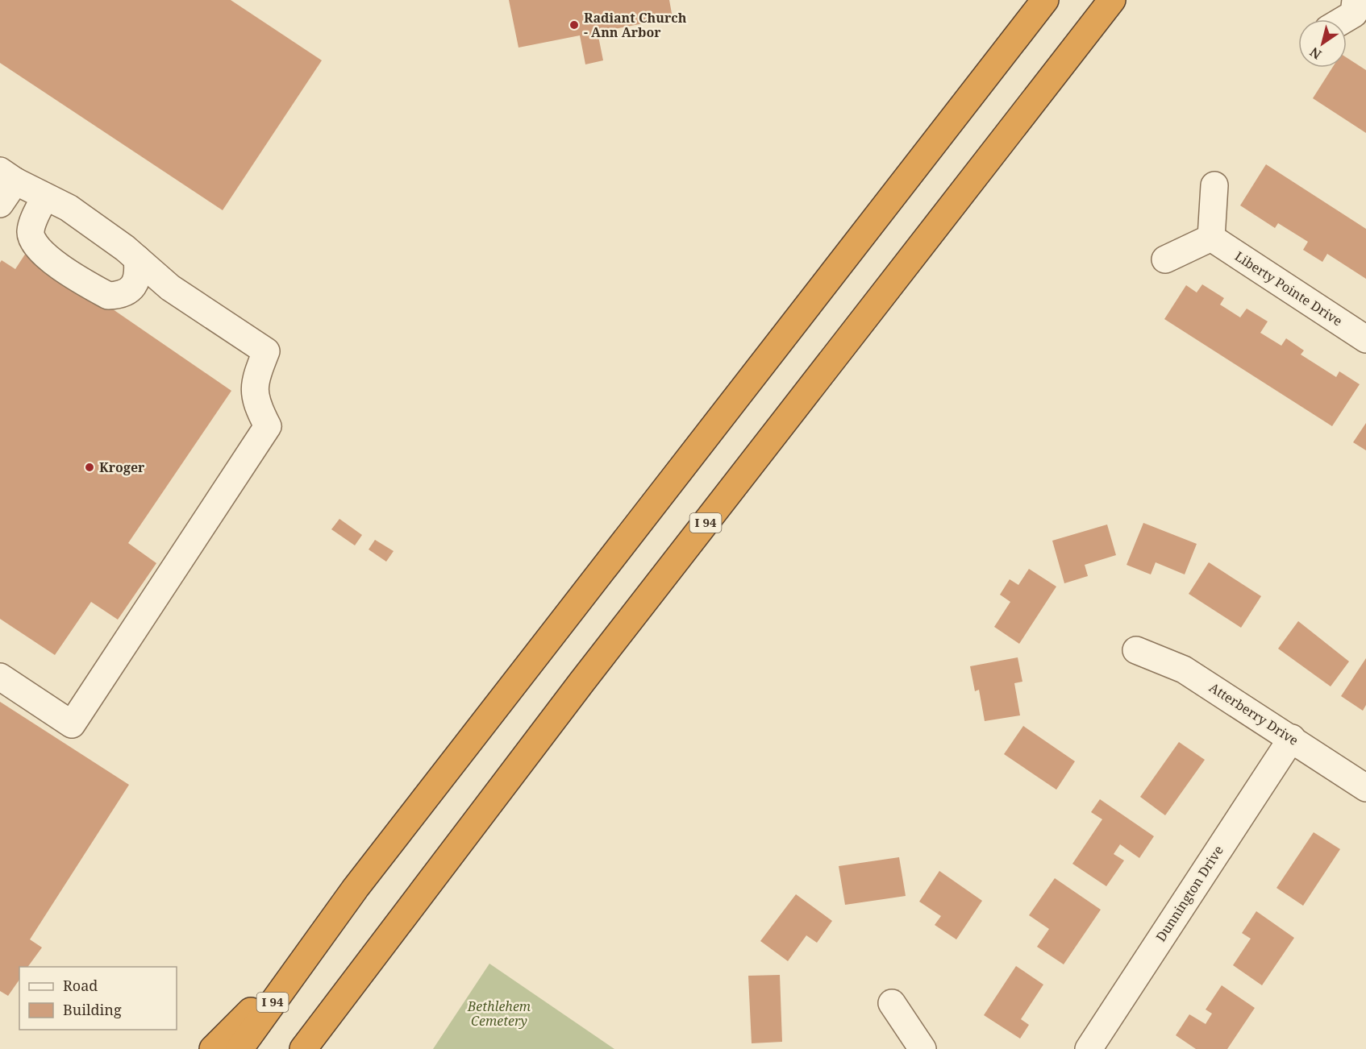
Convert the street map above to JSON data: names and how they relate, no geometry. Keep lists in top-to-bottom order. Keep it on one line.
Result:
{"streets":{"highway":["I 94"],"street":["Liberty Pointe Drive","Atterberry Drive","Dunnington Drive"]},"crossings":[["Atterberry Drive","Dunnington Drive"]],"parks":["Bethlehem Cemetery"],"places":["Radiant Church - Ann Arbor","Kroger"],"legend":["Road","Building"],"north":"bottom left"}
